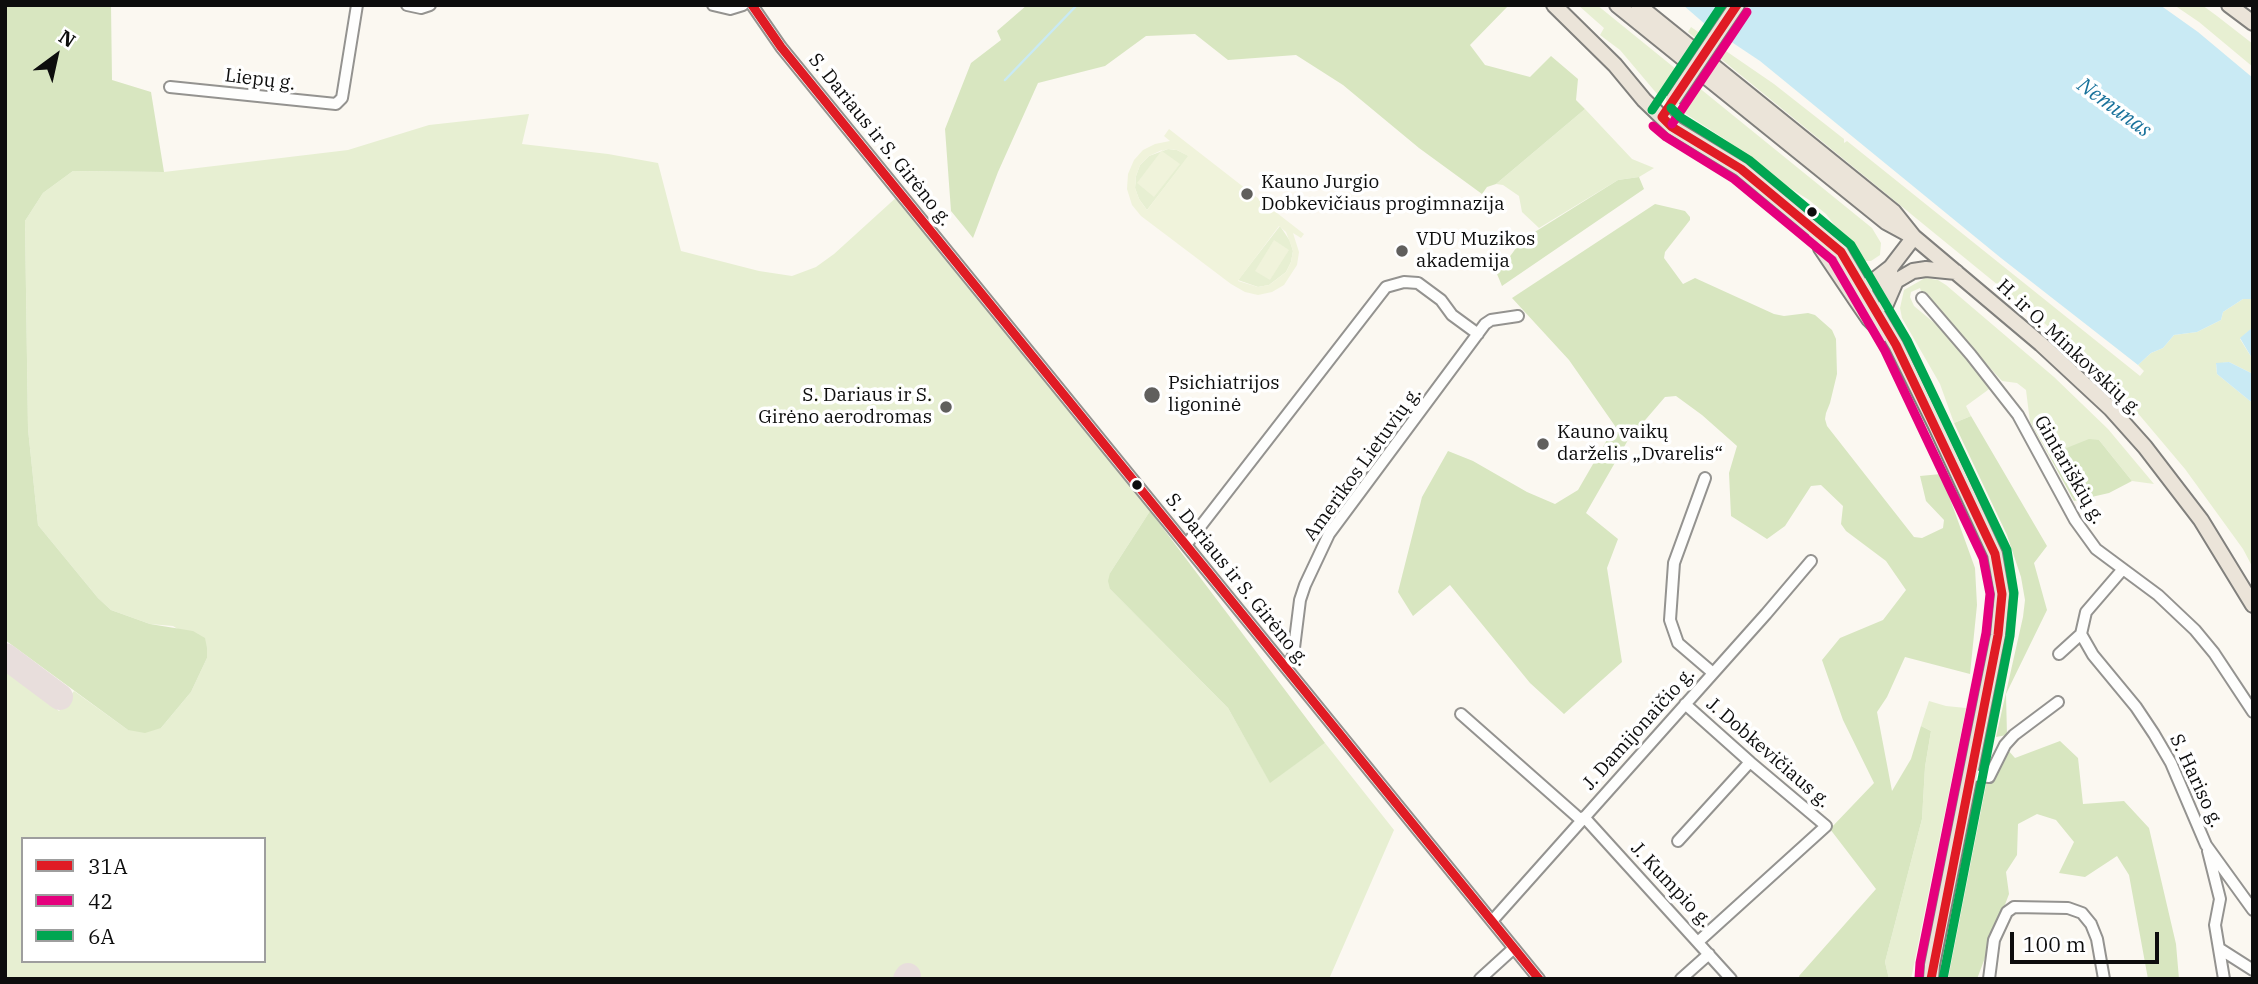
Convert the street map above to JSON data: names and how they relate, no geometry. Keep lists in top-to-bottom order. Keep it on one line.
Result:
{"streets":{"main road":["H. ir O. Minkovskių g."],"street":["Liepų g.","S. Dariaus ir S. Girėno g.","Amerikos Lietuvių g.","Gintariškių g.","J. Damijonaičio g.","J. Dobkevičiaus g.","S. Hariso g.","J. Kumpio g."]},"crossings":[["S. Dariaus ir S. Girėno g.","Amerikos Lietuvių g."],["S. Dariaus ir S. Girėno g.","J. Damijonaičio g."],["J. Damijonaičio g.","J. Dobkevičiaus g."],["J. Damijonaičio g.","J. Kumpio g."],["J. Dobkevičiaus g.","J. Kumpio g."]],"water":["Nemunas"],"places":["Kauno Jurgio Dobkevičiaus progimnazija","VDU Muzikos akademija","Psichiatrijos ligoninė","S. Dariaus ir S. Girėno aerodromas","Kauno vaikų darželis „Dvarelis“"],"lines":["transit line 31A","transit line 6A","transit line 42"],"legend":["31A","42","6A"],"scale_bar":"100 m","north":"top right"}
